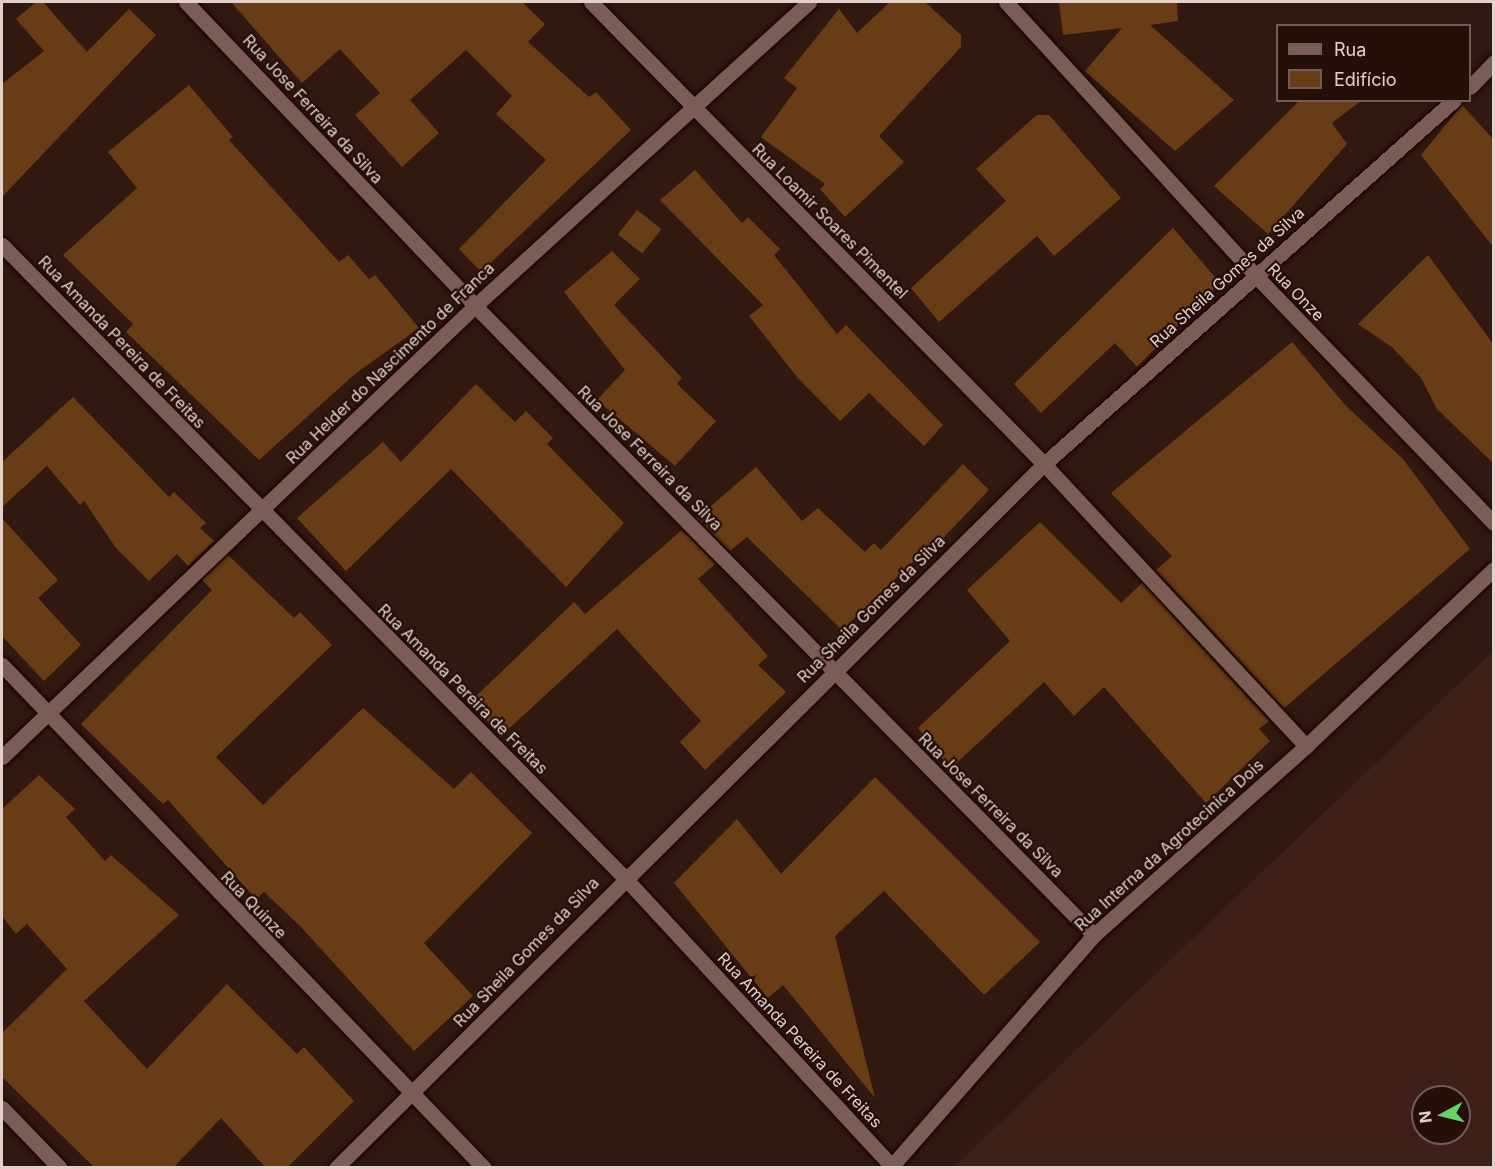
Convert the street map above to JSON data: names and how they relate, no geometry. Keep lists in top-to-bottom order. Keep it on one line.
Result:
{"streets":{"street":["Rua Jose Ferreira da Silva","Rua Loamir Soares Pimentel","Rua Sheila Gomes da Silva","Rua Onze","Rua Amanda Pereira de Freitas","Rua Helder do Nascimento de Franca","Rua Interna da Agrotecinica Dois","Rua Quinze"]},"crossings":[["Rua Jose Ferreira da Silva","Rua Sheila Gomes da Silva"],["Rua Jose Ferreira da Silva","Rua Helder do Nascimento de Franca"],["Rua Jose Ferreira da Silva","Rua Interna da Agrotecinica Dois"],["Rua Loamir Soares Pimentel","Rua Sheila Gomes da Silva"],["Rua Loamir Soares Pimentel","Rua Helder do Nascimento de Franca"],["Rua Loamir Soares Pimentel","Rua Interna da Agrotecinica Dois"],["Rua Sheila Gomes da Silva","Rua Onze"],["Rua Sheila Gomes da Silva","Rua Amanda Pereira de Freitas"],["Rua Sheila Gomes da Silva","Rua Quinze"],["Rua Amanda Pereira de Freitas","Rua Helder do Nascimento de Franca"],["Rua Amanda Pereira de Freitas","Rua Interna da Agrotecinica Dois"],["Rua Helder do Nascimento de Franca","Rua Quinze"]],"legend":["Rua","Edifício"],"north":"left"}
